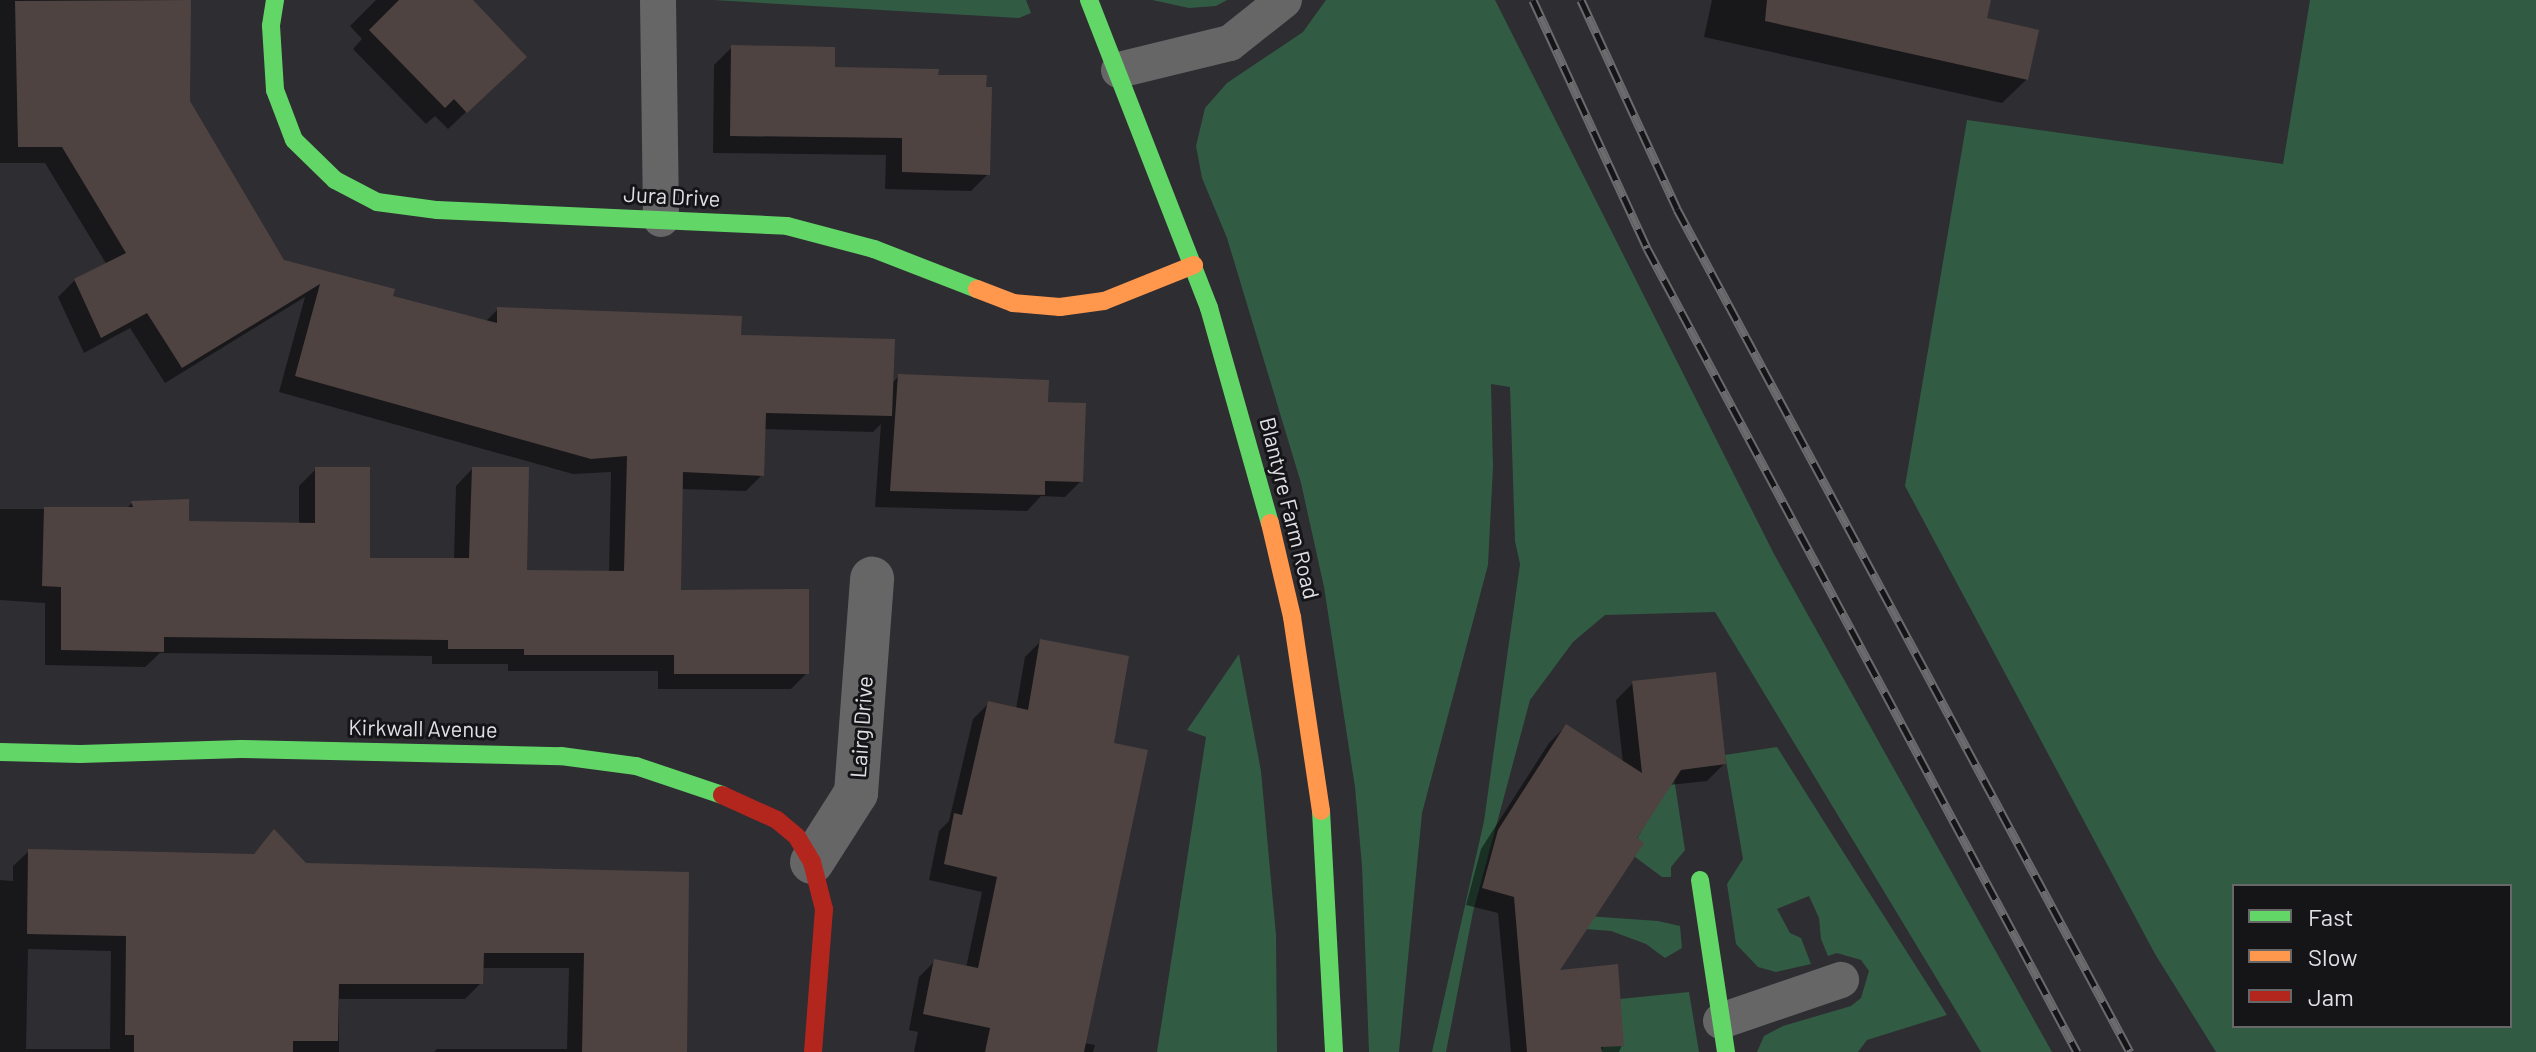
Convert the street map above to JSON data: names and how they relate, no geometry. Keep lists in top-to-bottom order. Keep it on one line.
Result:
{"streets":{"street":["Jura Drive","Blantyre Farm Road","Lairg Drive","Kirkwall Avenue"]},"crossings":[["Jura Drive","Blantyre Farm Road"],["Lairg Drive","Kirkwall Avenue"]],"legend":["Fast","Slow","Jam"]}
